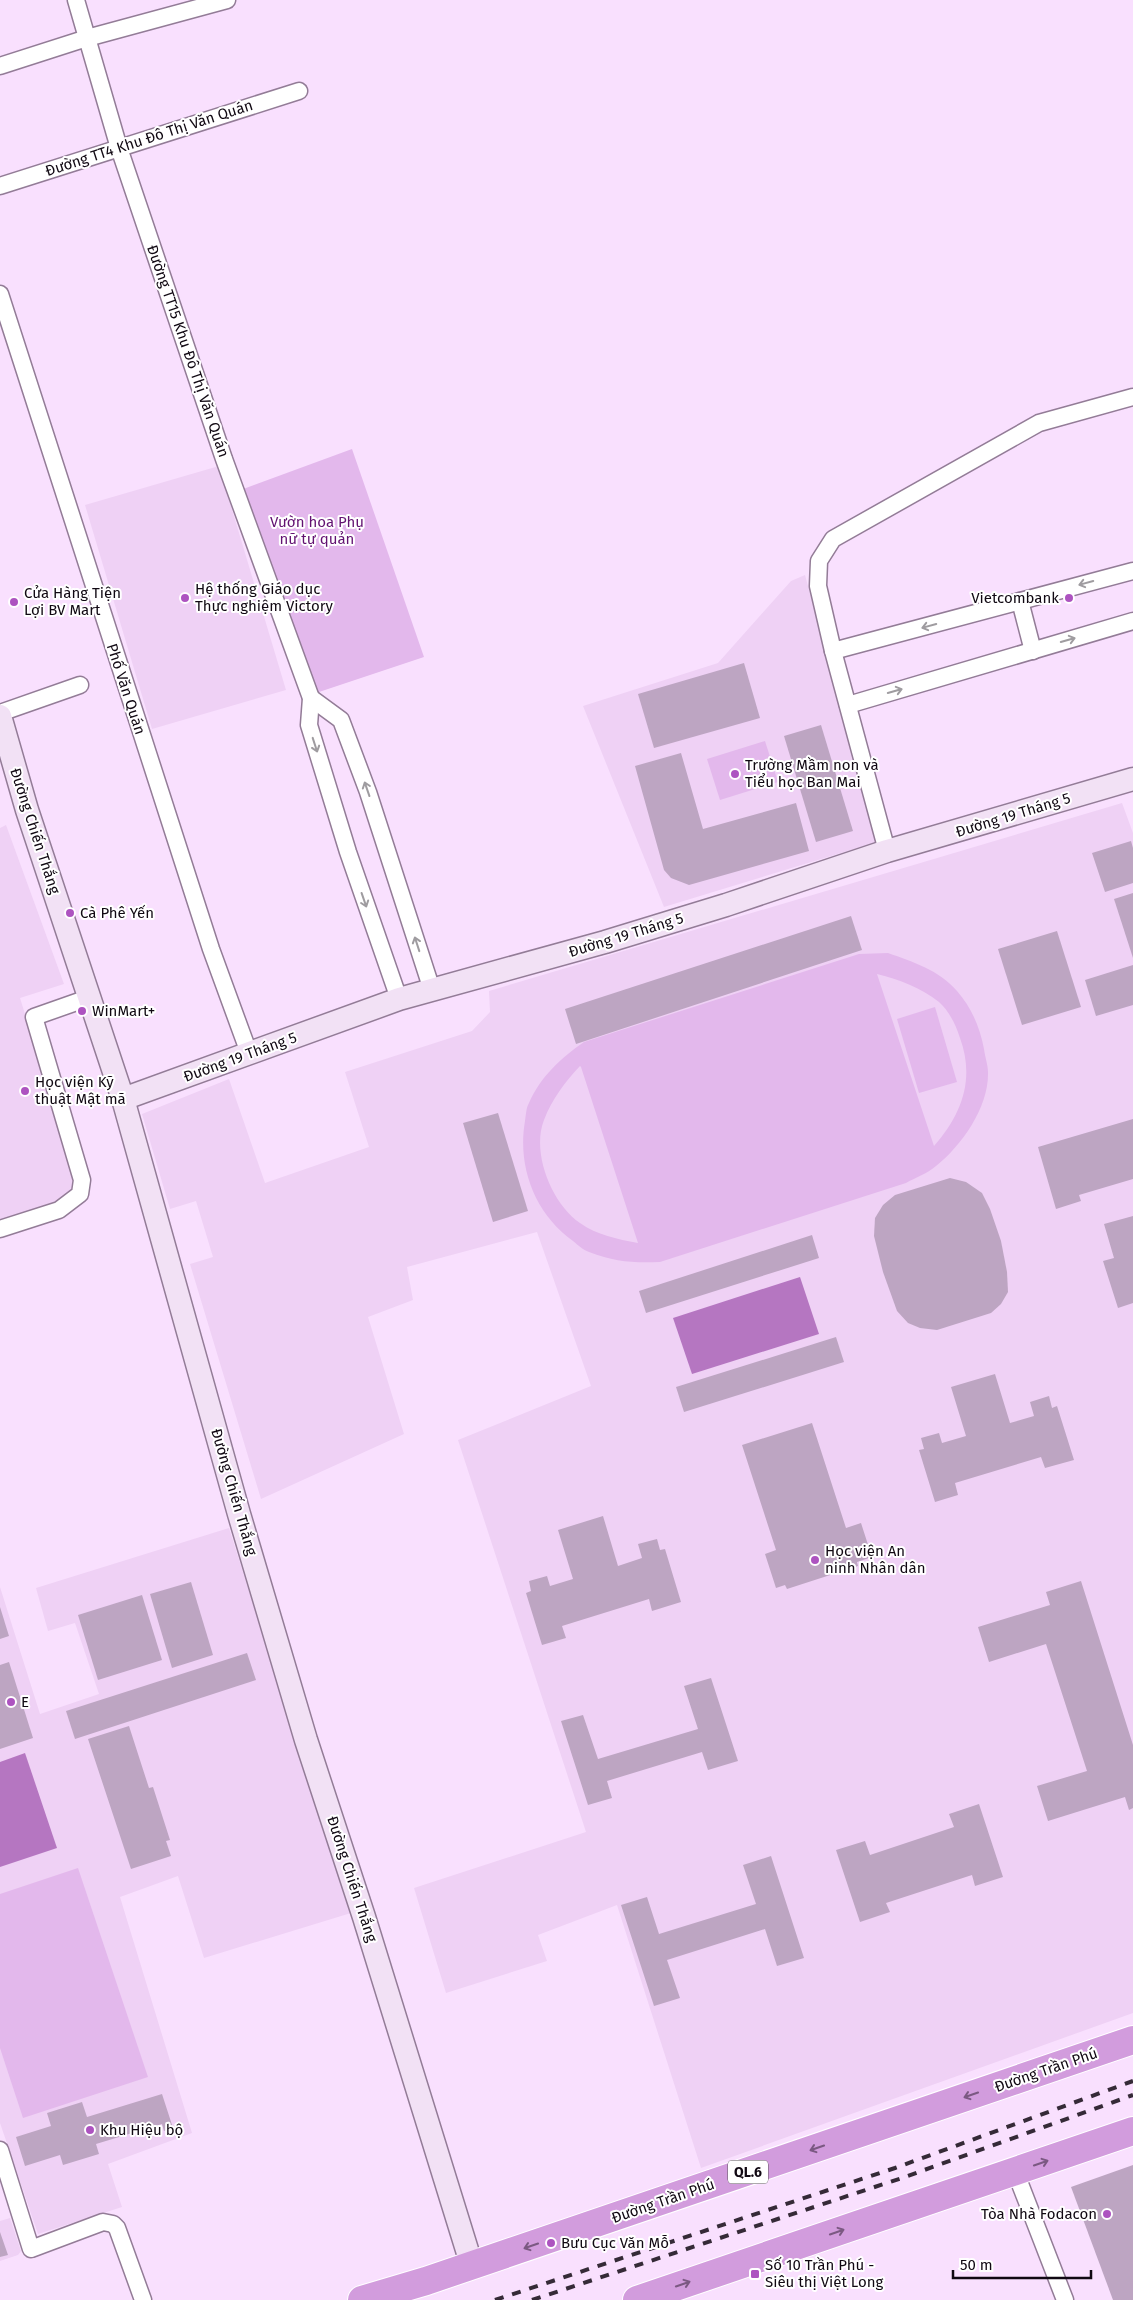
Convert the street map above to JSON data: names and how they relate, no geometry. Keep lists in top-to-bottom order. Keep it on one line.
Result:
{"streets":{"highway":["Đường Trần Phú","QL.6"],"street":["Đường TT4 Khu Đô Thị Văn Quán","Đường TT15 Khu Đô Thị Văn Quán","Phố Văn Quán","Đường 19 Tháng 5","Đường Chiến Thắng"]},"crossings":[["Đường TT4 Khu Đô Thị Văn Quán","Đường TT15 Khu Đô Thị Văn Quán"],["Phố Văn Quán","Đường 19 Tháng 5"],["Đường 19 Tháng 5","Đường Chiến Thắng"],["Đường Chiến Thắng","Đường Trần Phú"]],"parks":["Vườn hoa Phụ nữ tự quản"],"places":{"other":["Hệ thống Giáo dục Thực nghiệm Victory","Vietcombank","Cửa Hàng Tiện Lợi BV Mart","Trường Mầm non và Tiểu học Ban Mai","Cà Phê Yến","WinMart+","Học viện Kỹ thuật Mật mã","Học viện An ninh Nhân dân","E","Khu Hiệu bộ","Tòa Nhà Fodacon","Bưu Cục Văn Mỗ"],"transit":["Số 10 Trần Phú - Siêu thị Việt Long"]},"scale_bar":"50 m"}
